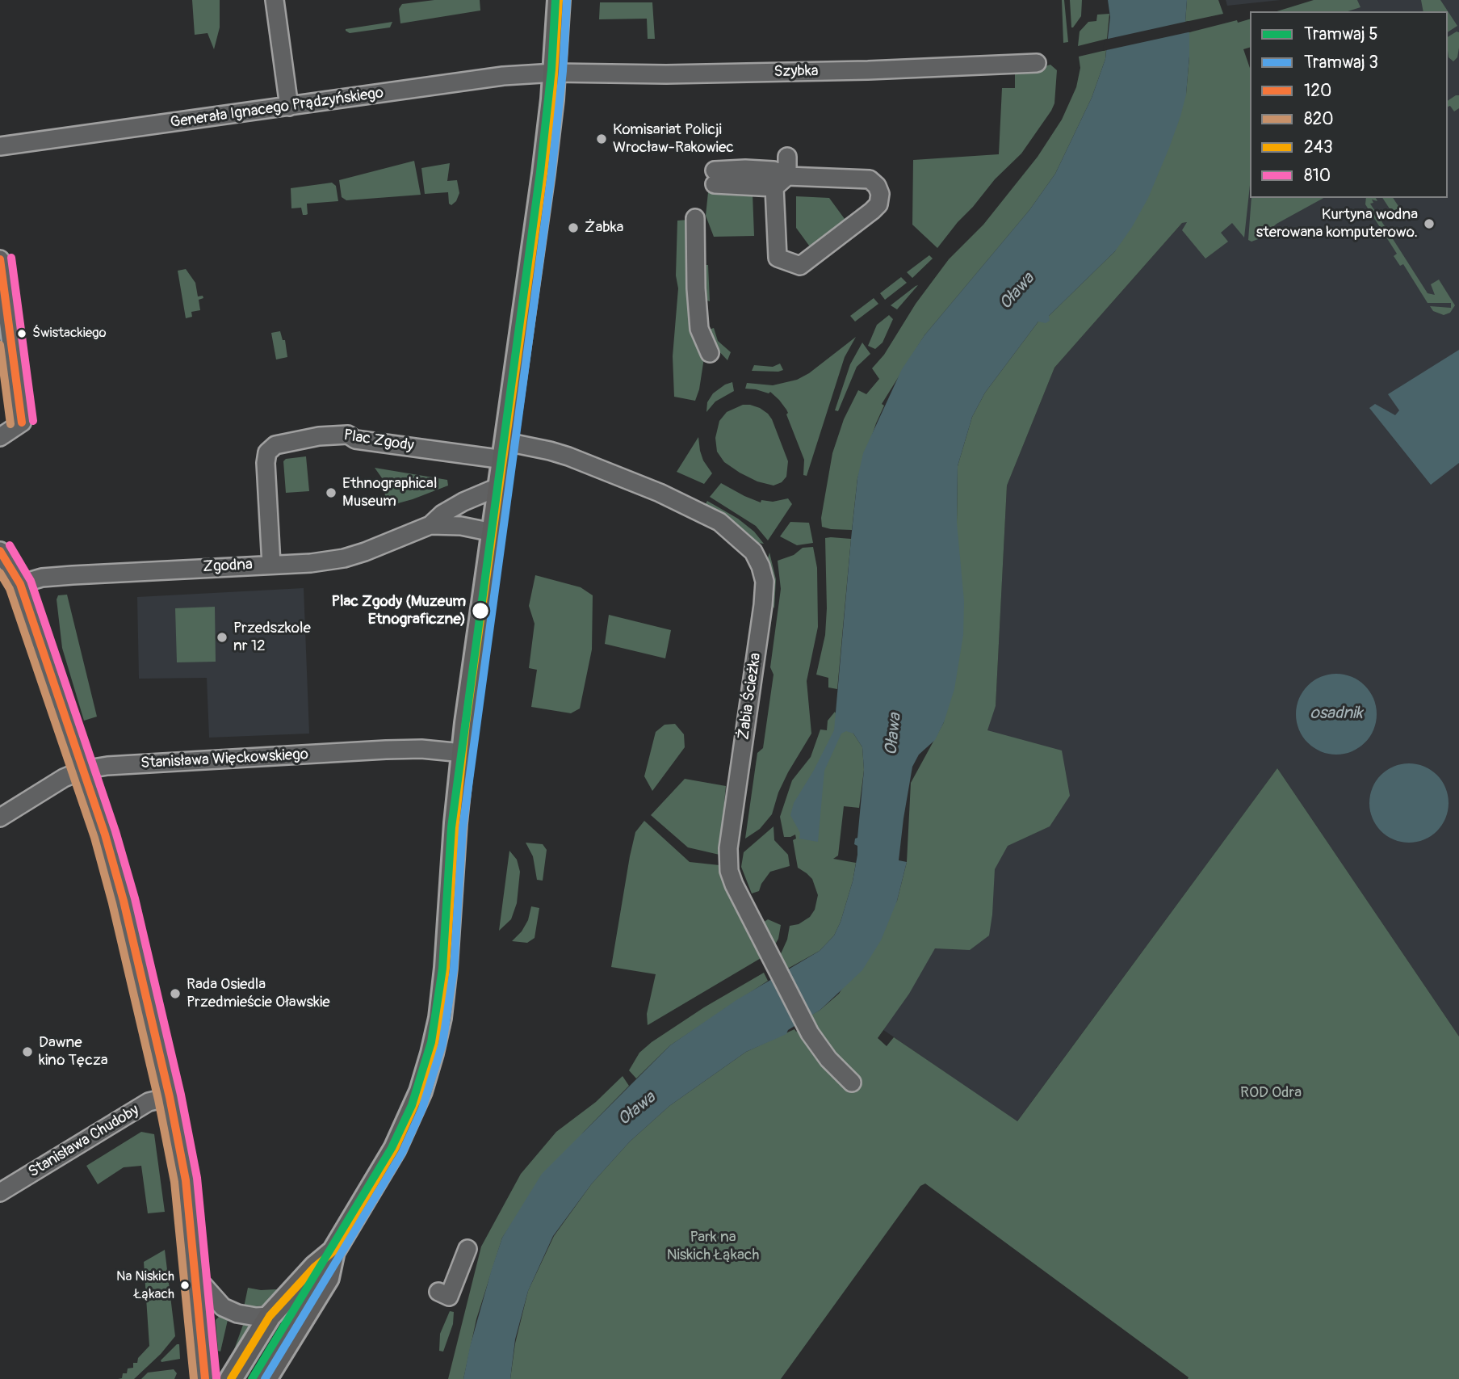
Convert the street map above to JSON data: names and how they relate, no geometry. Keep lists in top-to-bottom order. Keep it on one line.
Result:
{"streets":{"street":["Szybka","Generała Ignacego Prądzyńskiego","Plac Zgody","Zgodna","Żabia Ścieżka","Stanisława Więckowskiego","Stanisława Chudoby"]},"crossings":[["Szybka","Generała Ignacego Prądzyńskiego"],["Plac Zgody","Zgodna"],["Plac Zgody","Żabia Ścieżka"]],"water":["Oława","osadnik"],"parks":["ROD Odra","Park na Niskich Łąkach"],"places":["Komisariat Policji Wrocław-Rakowiec","Kurtyna wodna sterowana komputerowo.","Żabka","Świstackiego","Ethnographical Museum","Plac Zgody (Muzeum Etnograficzne)","Przedszkole nr 12","Rada Osiedla Przedmieście Oławskie","Dawne kino Tęcza","Na Niskich Łąkach"],"lines":["tram line 5","transit line 243","tram line 3","transit line 810","transit line 120","transit line 820"],"legend":["Tramwaj 5","Tramwaj 3","120","820","243","810"]}
